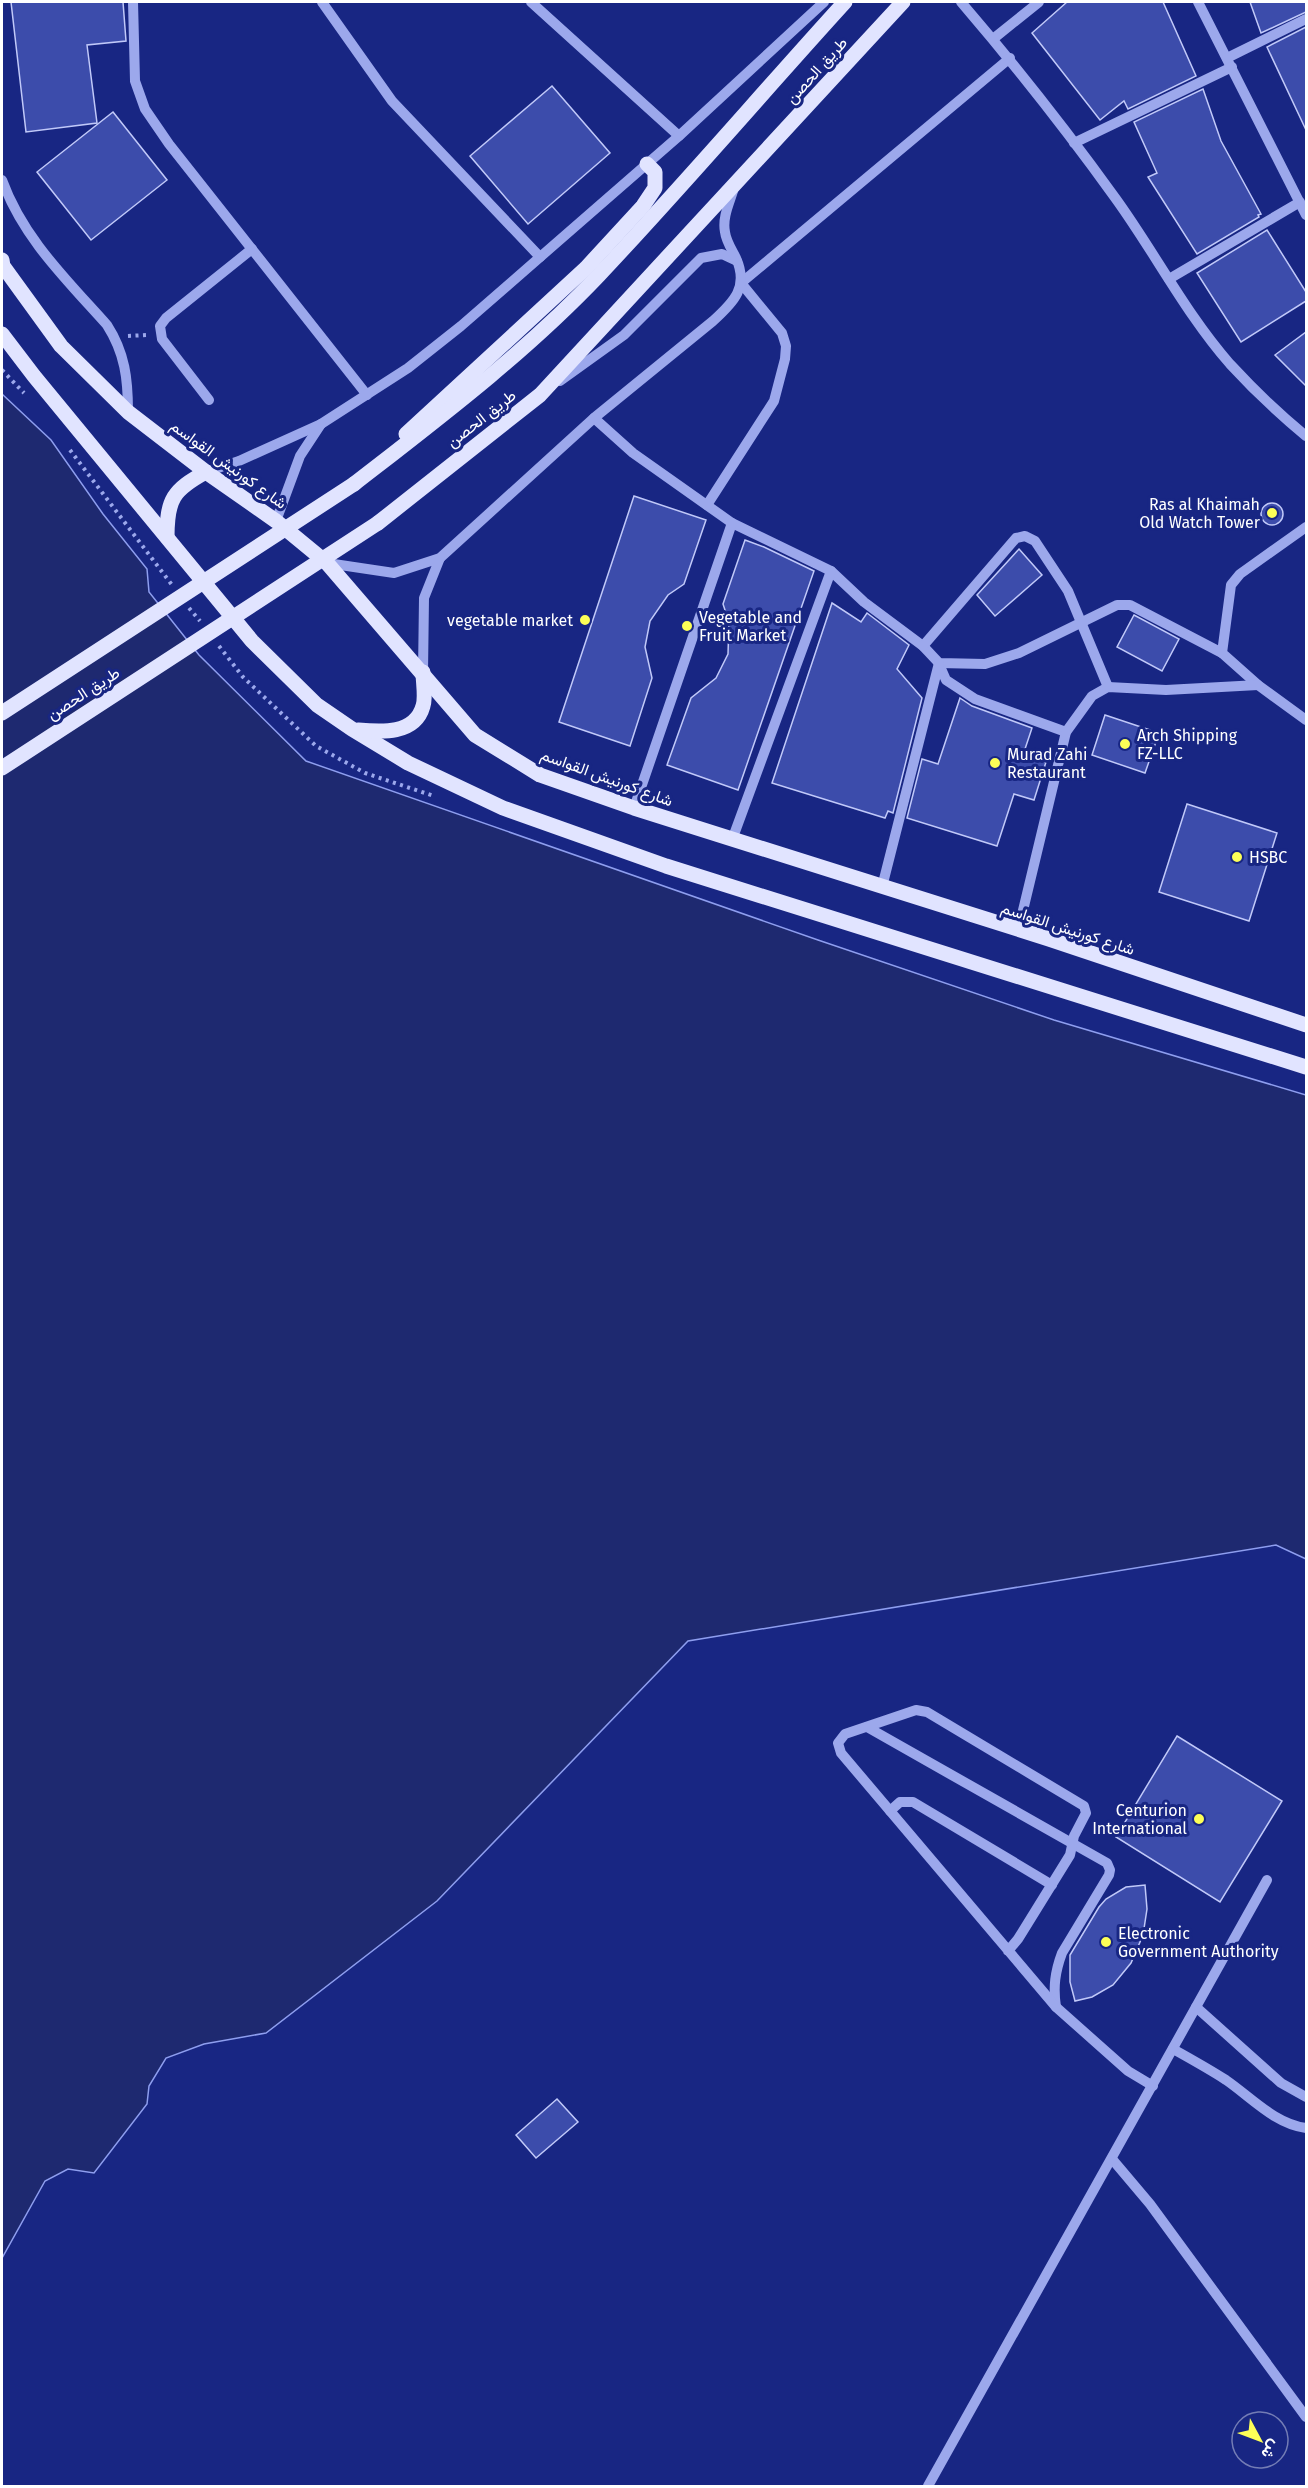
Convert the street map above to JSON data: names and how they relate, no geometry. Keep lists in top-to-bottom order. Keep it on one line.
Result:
{"streets":{"main road":["طريق الحصن","شارع كورنيش القواسم"]},"places":["Ras al Khaimah Old Watch Tower","vegetable market","Vegetable and Fruit Market","Arch Shipping FZ-LLC","Murad Zahi Restaurant","HSBC","Centurion International","Electronic Government Authority"],"north":"bottom right"}
